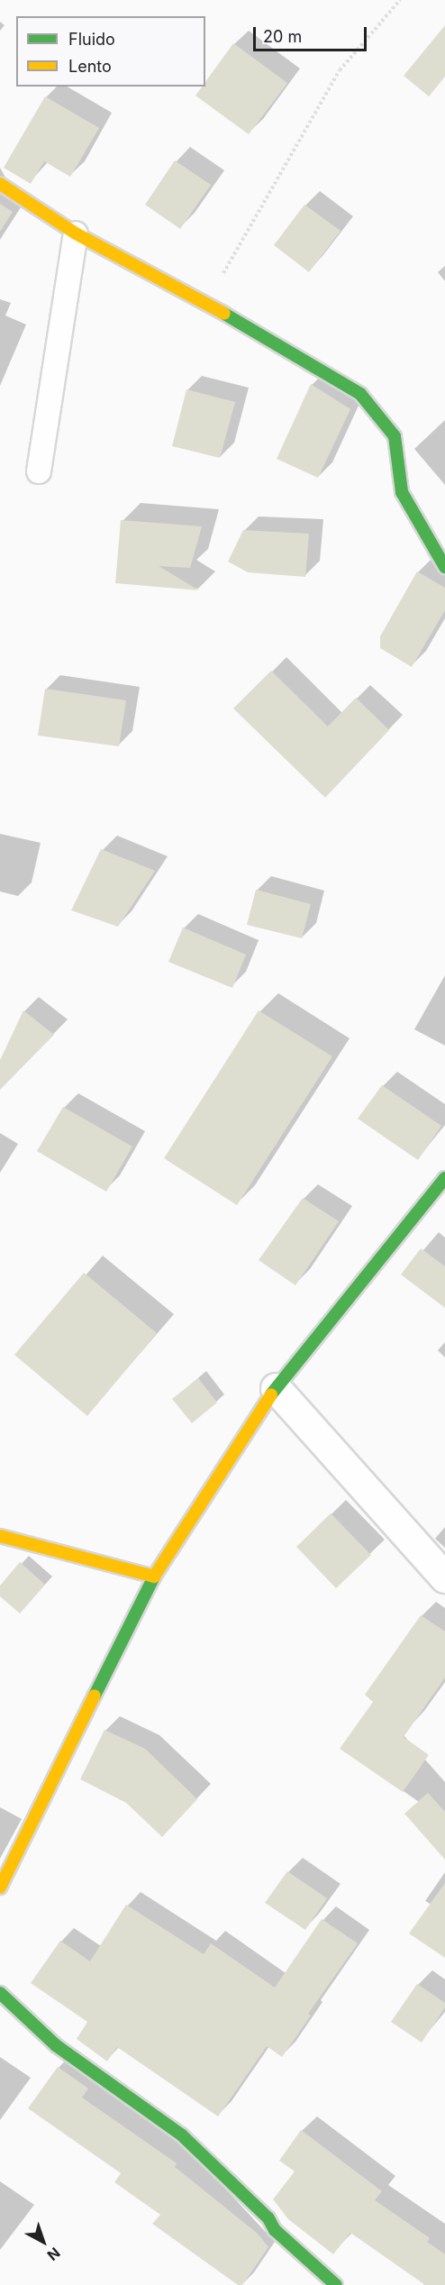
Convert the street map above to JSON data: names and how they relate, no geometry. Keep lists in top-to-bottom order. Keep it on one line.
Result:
{"legend":["Fluido","Lento"],"scale_bar":"20 m","north":"bottom right"}
